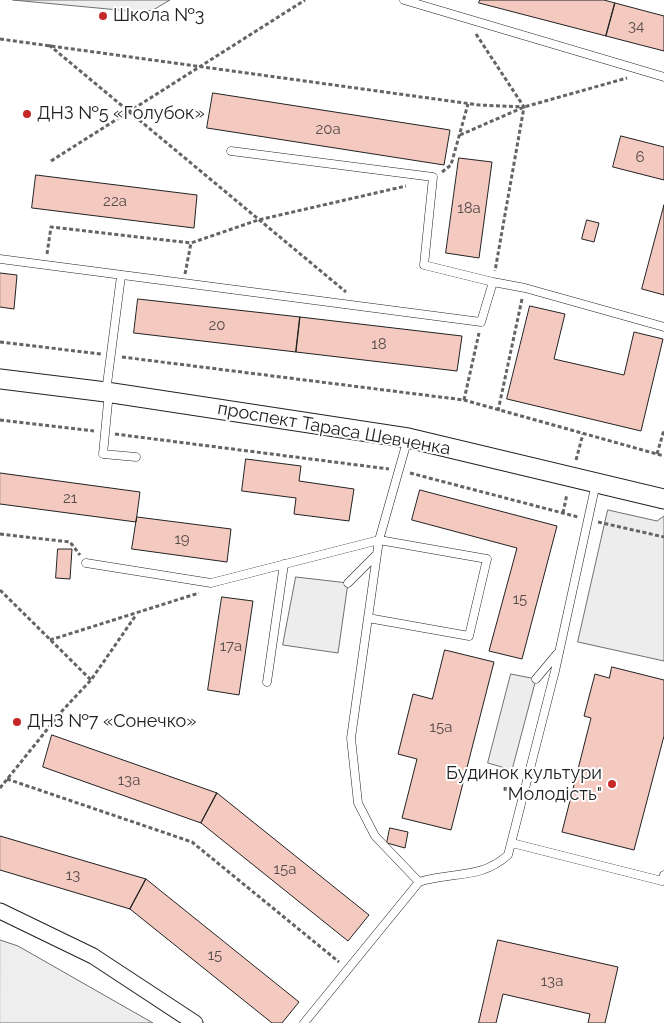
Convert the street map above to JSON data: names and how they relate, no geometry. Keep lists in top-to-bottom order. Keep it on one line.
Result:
{"streets":{"street":["проспект Тараса Шевченка"]},"places":["Школа №3","ДНЗ №5 «Голубок»","ДНЗ №7 «Сонечко»","Будинок культури \"Молодість\""],"house_numbers":["34","20а","6","22а","18а","20","18","21","19","15","17а","15а","13а","15а","13","15","13а"]}
